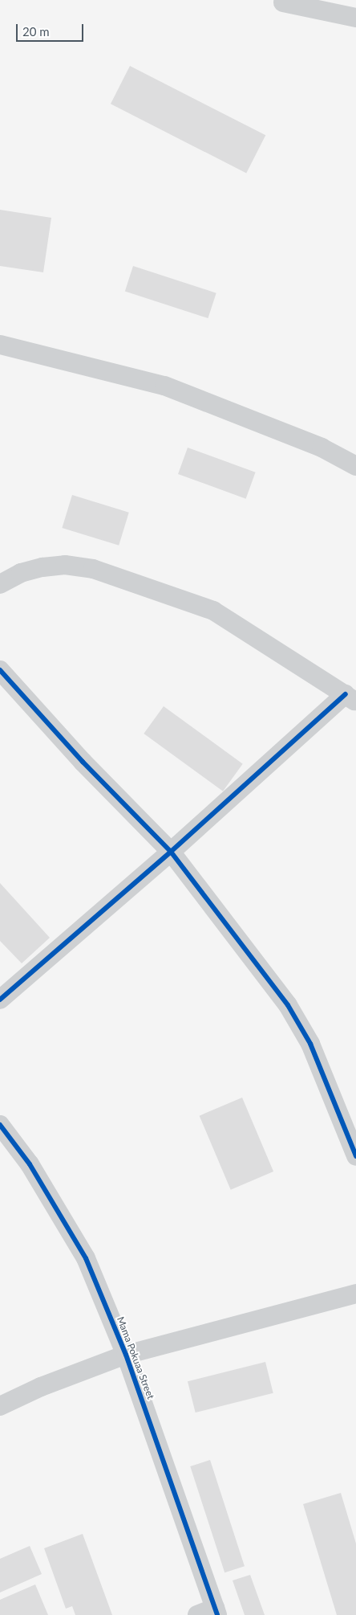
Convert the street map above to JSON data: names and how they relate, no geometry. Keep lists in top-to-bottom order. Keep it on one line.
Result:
{"streets":{"street":["Mama Pokuaa Street"]},"scale_bar":"20 m"}
